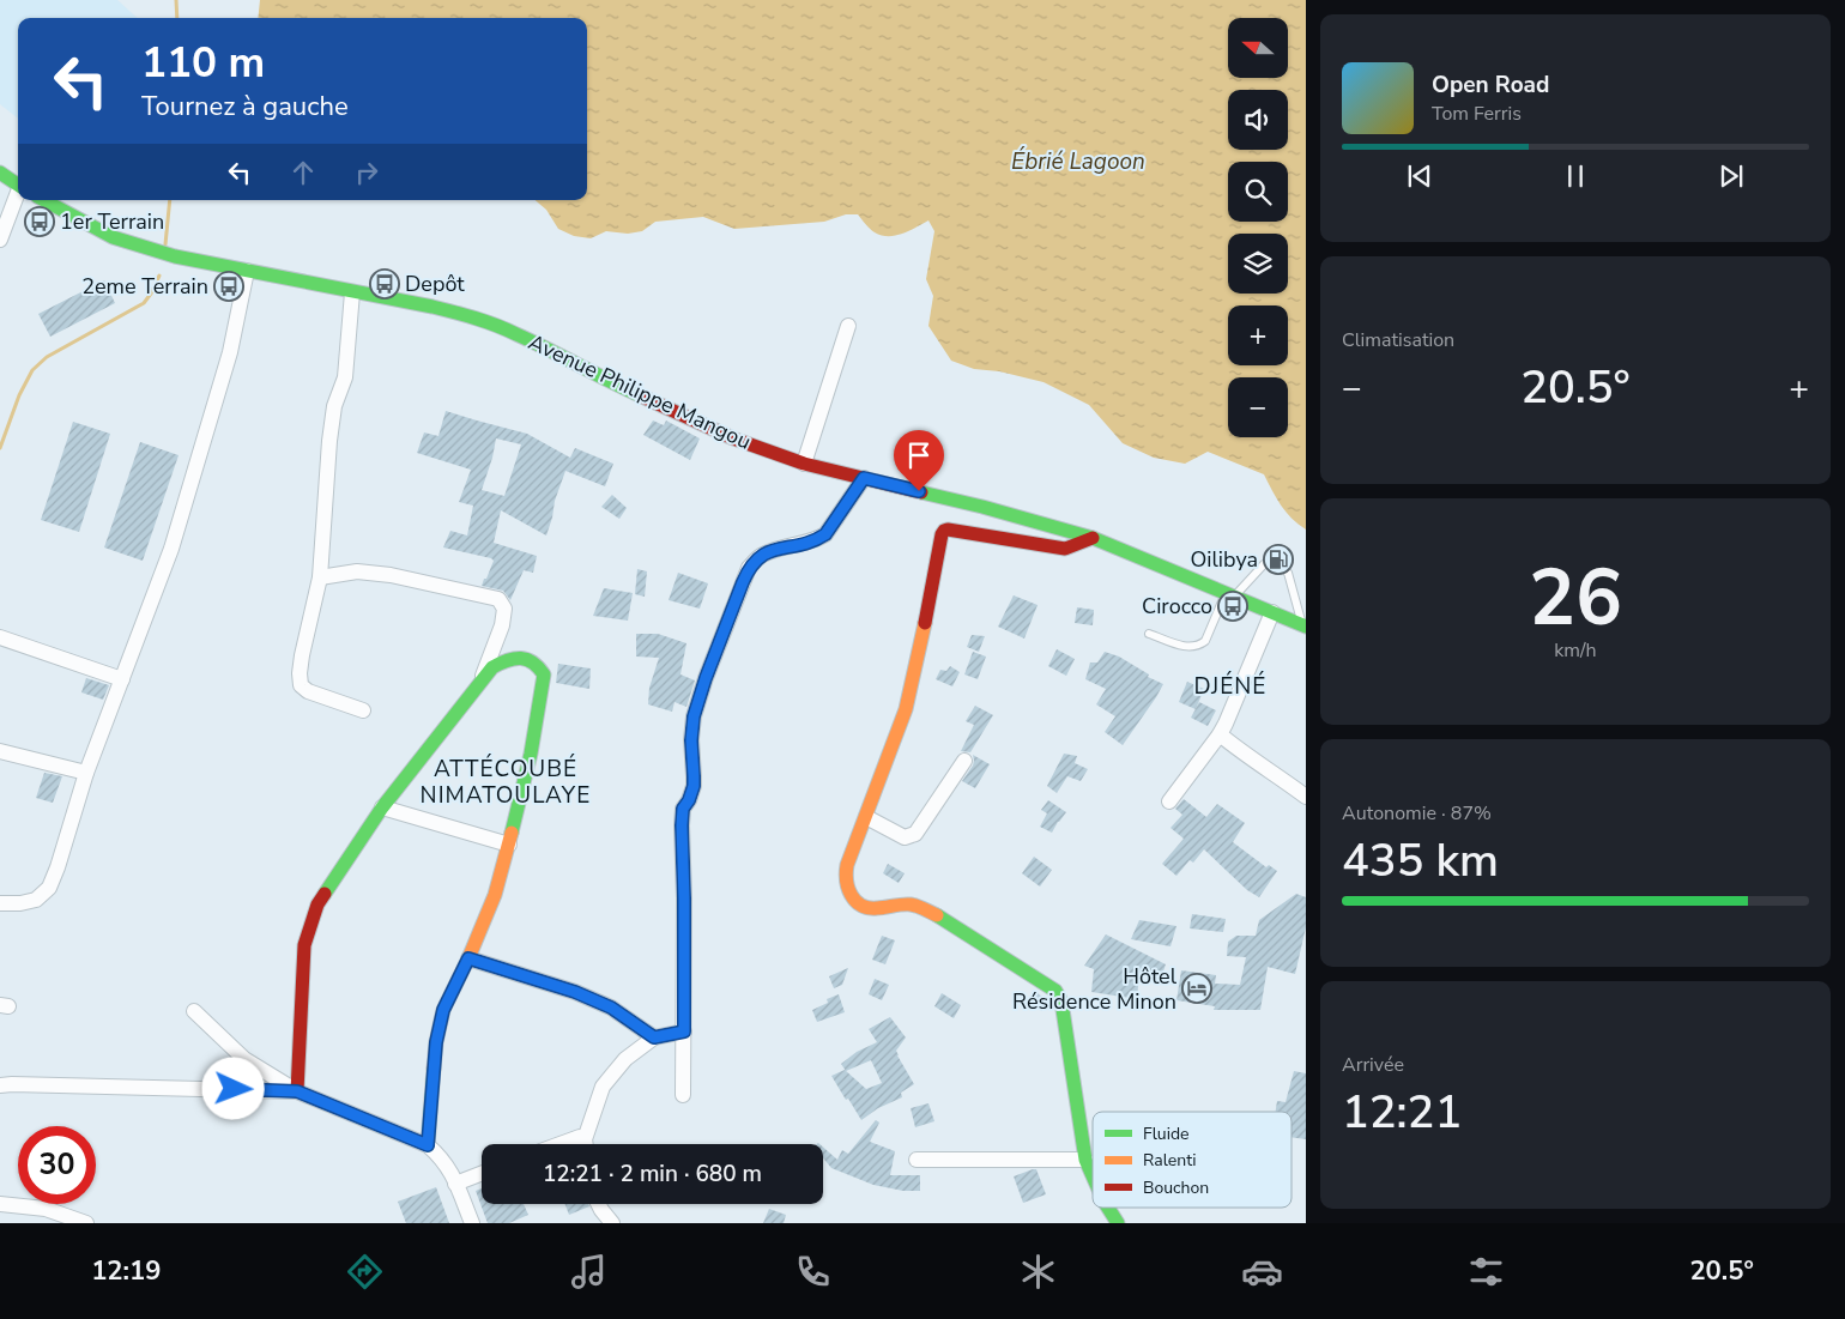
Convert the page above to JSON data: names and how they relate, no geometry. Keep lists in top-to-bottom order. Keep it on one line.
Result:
{"streets":{"street":["Avenue Philippe Mangou"]},"districts":["DJÉNÉ","ATTÉCOUBÉ NIMATOULAYE"],"water":["Ébrié Lagoon"],"places":{"bus stop":["1er Terrain","Depôt","2eme Terrain","Cirocco"],"fuel station":["Oilibya"],"hotel":["Hôtel Résidence Minon"]},"legend":["Fluide","Ralenti","Bouchon"],"north":"left","page":{"map_buttons":["+","−"],"turn":["110 m","Tournez à gauche"],"song":["Open Road","Tom Ferris"],"tile":["Climatisation",["26","km/h"],["Autonomie · 87%","435 km"],["Arrivée","12:21"]],"heat":["−","20.5°","+"],"limit":"30","trip":"12:21 · 2 min · 680 m","tabs":["12:19","20.5°"]}}
